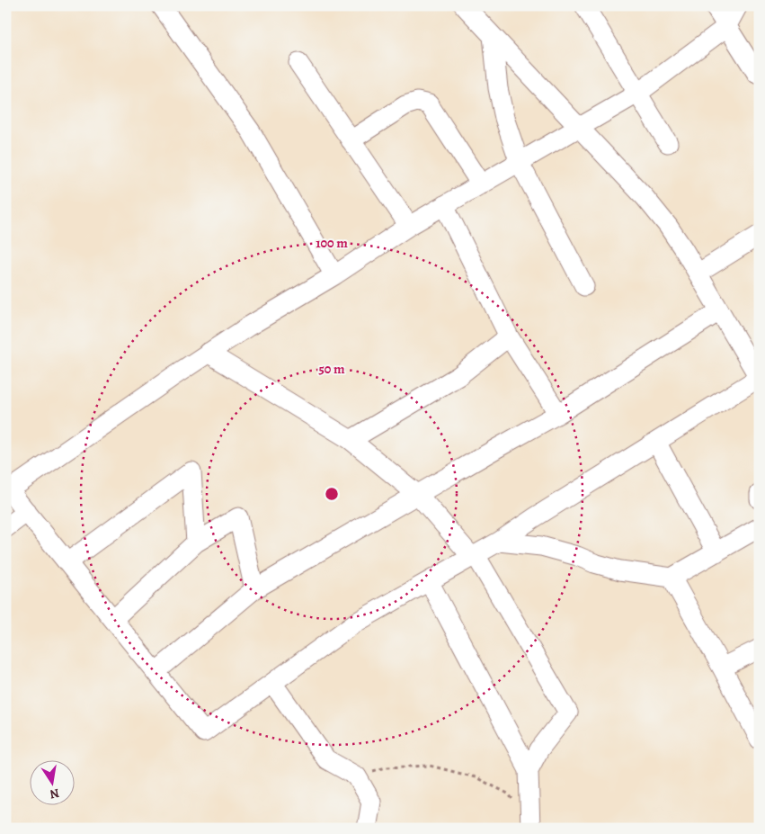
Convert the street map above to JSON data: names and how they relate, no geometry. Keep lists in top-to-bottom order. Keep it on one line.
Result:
{"north":"bottom","rings":["100 m","50 m"]}
